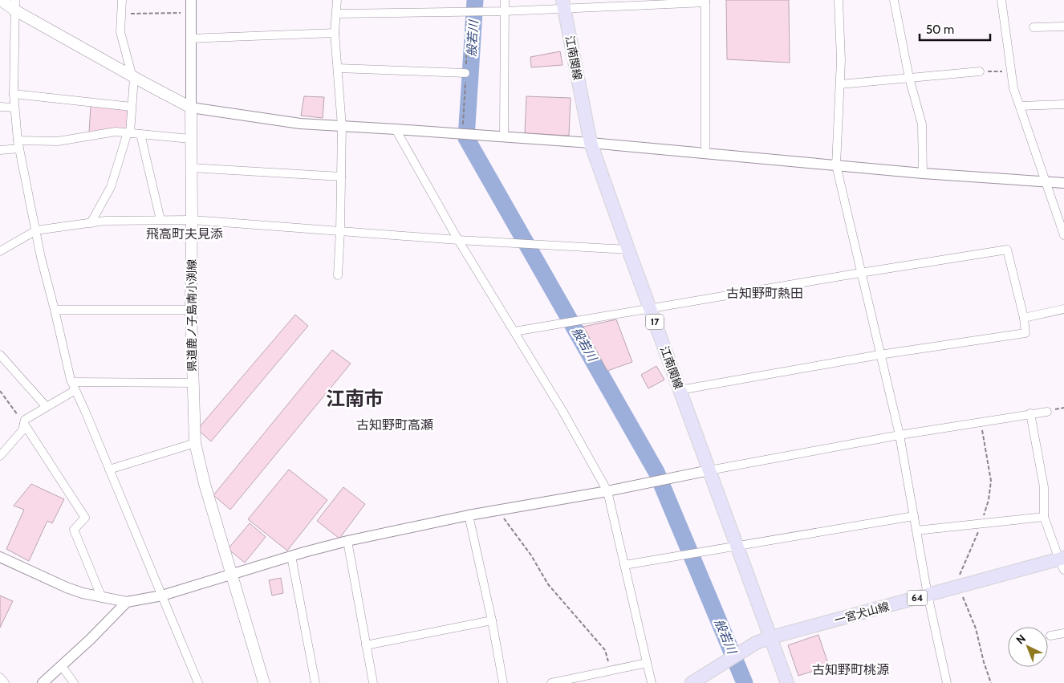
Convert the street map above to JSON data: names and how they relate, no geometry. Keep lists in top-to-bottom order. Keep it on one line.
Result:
{"streets":{"main road":["江南関線","県道鹿ノ子島南小渕線","17","64","一宮犬山線"]},"crossings":[["江南関線","一宮犬山線"]],"districts":["飛高町夫見添","古知野町熱田","江南市","古知野町高瀬","古知野町桃源"],"water":["般若川"],"scale_bar":"50 m","north":"top left"}
